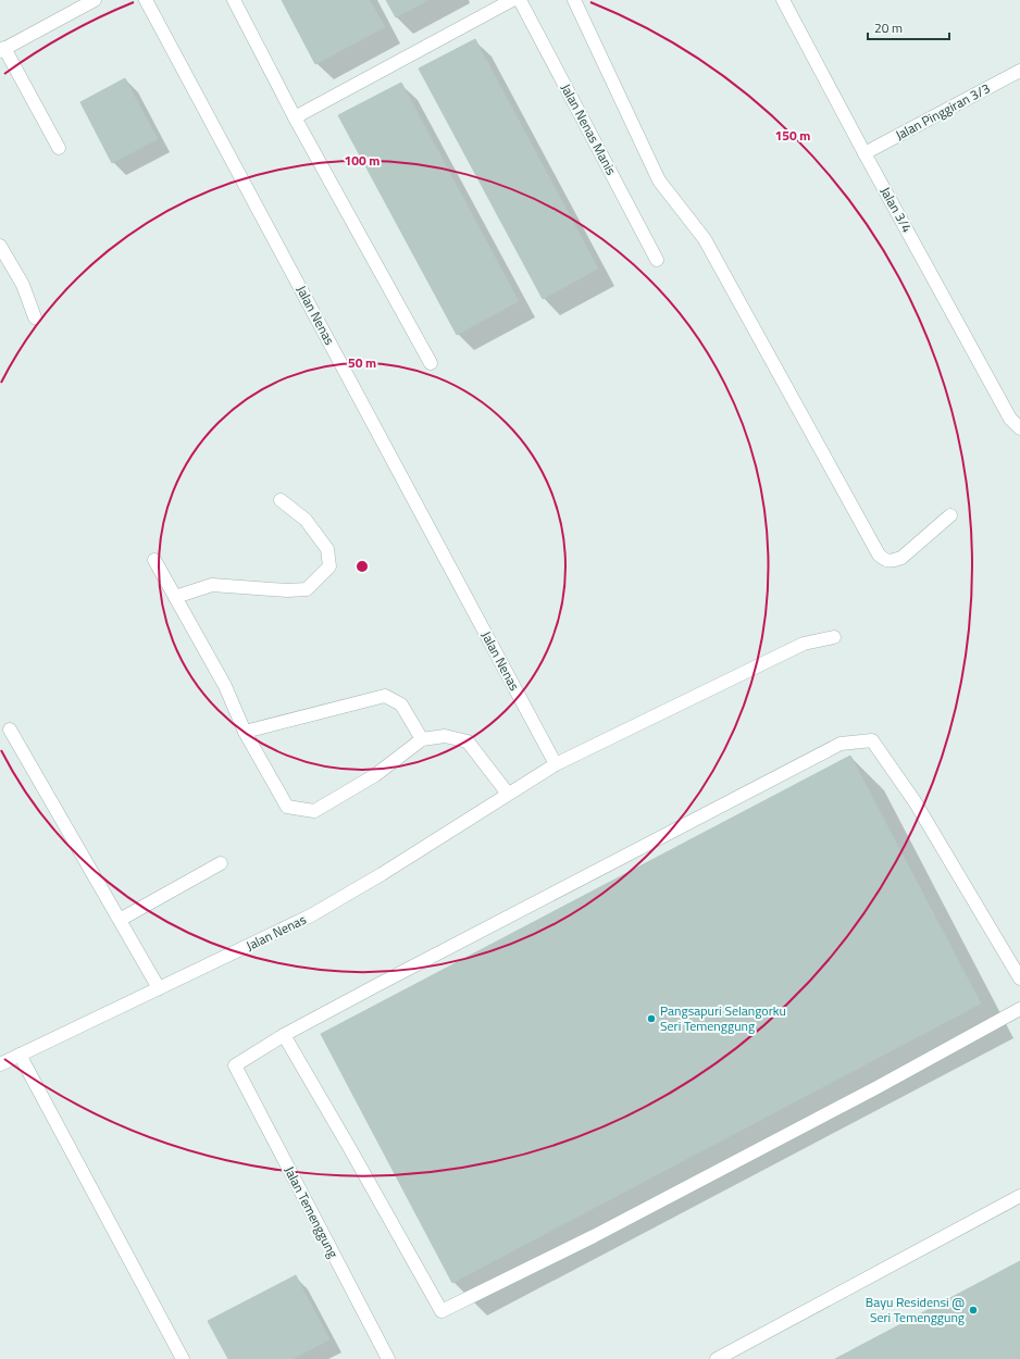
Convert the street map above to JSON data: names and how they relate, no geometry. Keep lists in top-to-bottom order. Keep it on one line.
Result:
{"streets":{"street":["Jalan Pinggiran 3/3","Jalan Nenas Manis","Jalan 3/4","Jalan Nenas","Jalan Temenggung"]},"crossings":[["Jalan Pinggiran 3/3","Jalan 3/4"]],"places":["Pangsapuri Selangorku Seri Temenggung","Bayu Residensi @ Seri Temenggung"],"scale_bar":"20 m","rings":["150 m","100 m","50 m"]}
